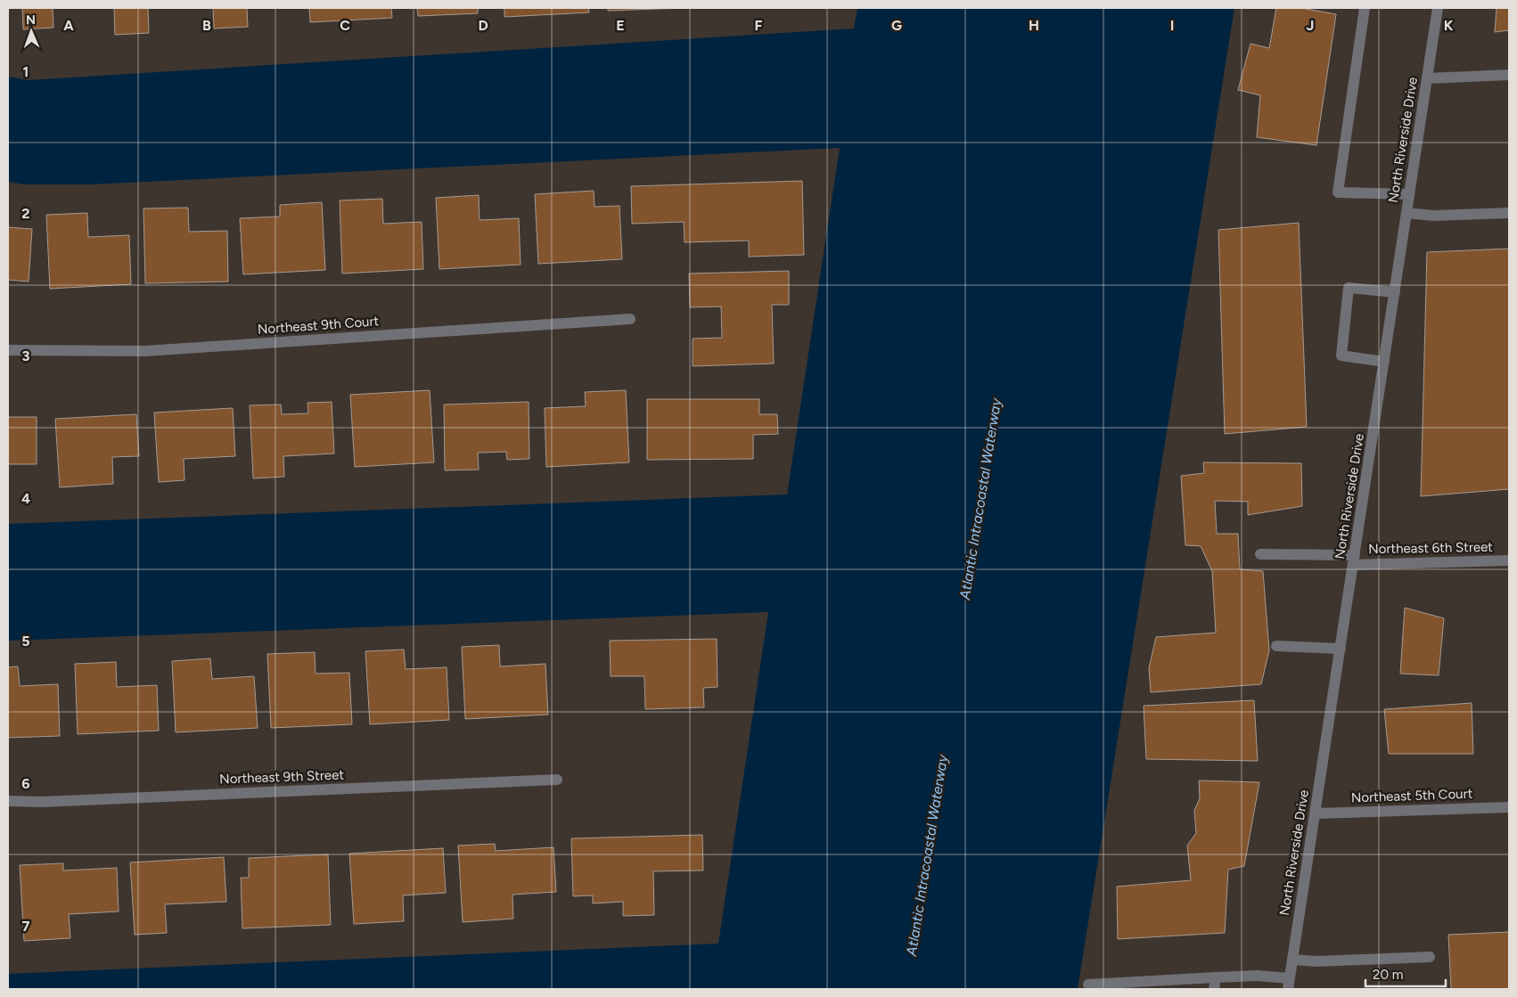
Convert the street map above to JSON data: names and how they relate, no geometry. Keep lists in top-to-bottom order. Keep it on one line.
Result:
{"streets":{"street":["North Riverside Drive","Northeast 9th Court","Northeast 6th Street","Northeast 9th Street","Northeast 5th Court"]},"crossings":[["North Riverside Drive","Northeast 6th Street"],["North Riverside Drive","Northeast 5th Court"]],"water":["Atlantic Intracoastal Waterway"],"scale_bar":"20 m","north":"top","grid":{"columns":["A","B","C","D","E","F","G","H","I","J","K"],"rows":["1","2","3","4","5","6","7"]}}
